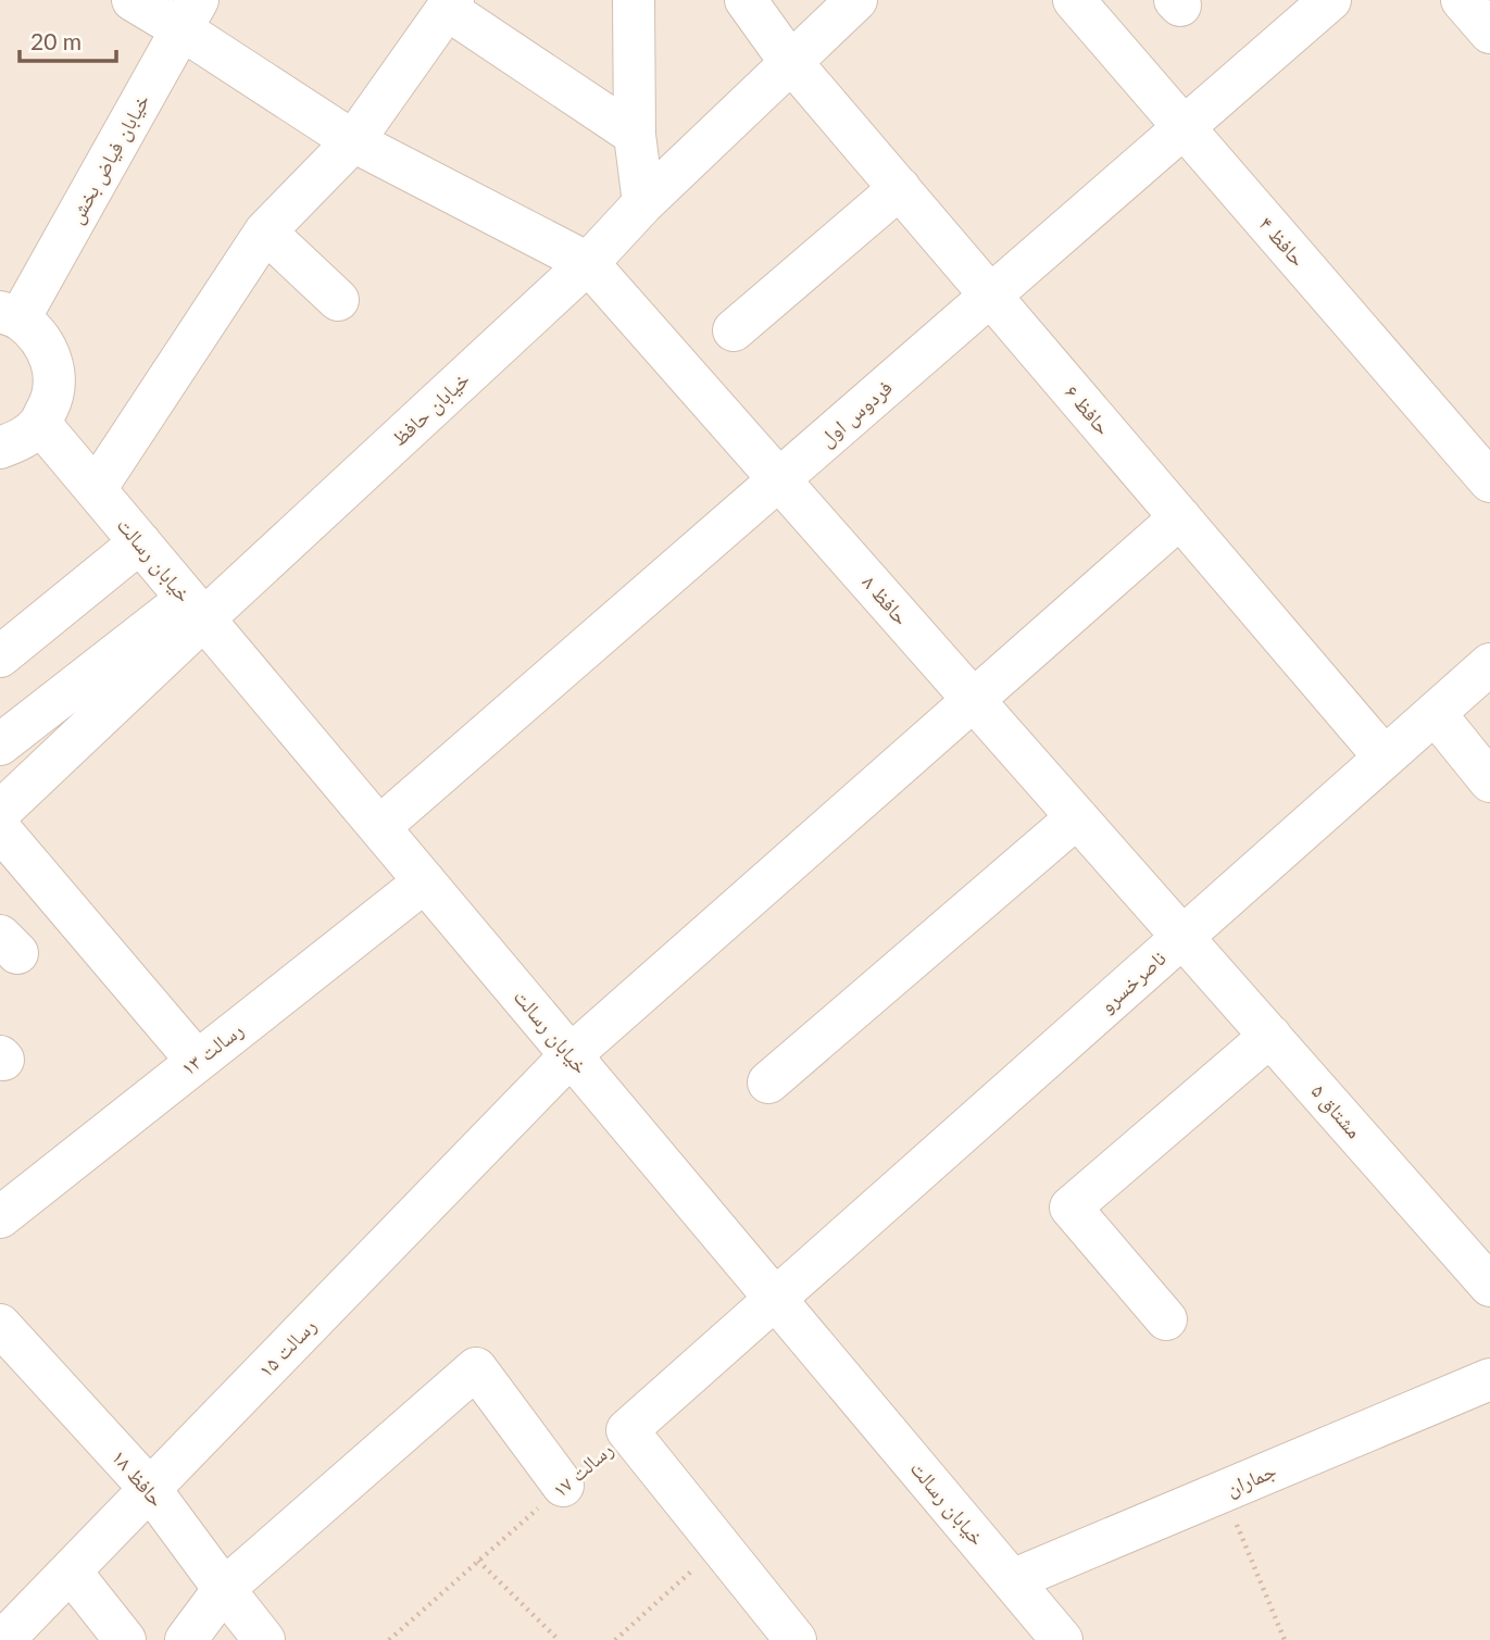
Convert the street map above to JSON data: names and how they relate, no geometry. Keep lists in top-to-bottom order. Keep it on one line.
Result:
{"streets":{"street":["خیابان فیاض بخش","حافظ ۴","خیابان حافظ","حافظ ۶","فردوس اول","خیابان رسالت","حافظ ۸","ناصرخسرو","رسالت ۱۳","مشتاق ۵","رسالت ۱۵","رسالت ۱۷","حافظ ۱۸","جماران"]},"crossings":[["حافظ ۴","فردوس اول"],["خیابان حافظ","حافظ ۶"],["خیابان حافظ","خیابان رسالت"],["خیابان حافظ","حافظ ۸"],["حافظ ۶","فردوس اول"],["حافظ ۶","ناصرخسرو"],["حافظ ۶","رسالت ۱۵"],["فردوس اول","خیابان رسالت"],["فردوس اول","حافظ ۸"],["خیابان رسالت","ناصرخسرو"],["خیابان رسالت","رسالت ۱۳"],["خیابان رسالت","رسالت ۱۵"],["خیابان رسالت","رسالت ۱۷"],["خیابان رسالت","جماران"],["حافظ ۸","ناصرخسرو"],["حافظ ۸","مشتاق ۵"],["حافظ ۸","رسالت ۱۵"],["ناصرخسرو","مشتاق ۵"],["ناصرخسرو","رسالت ۱۷"],["رسالت ۱۵","حافظ ۱۸"]],"scale_bar":"20 m"}
